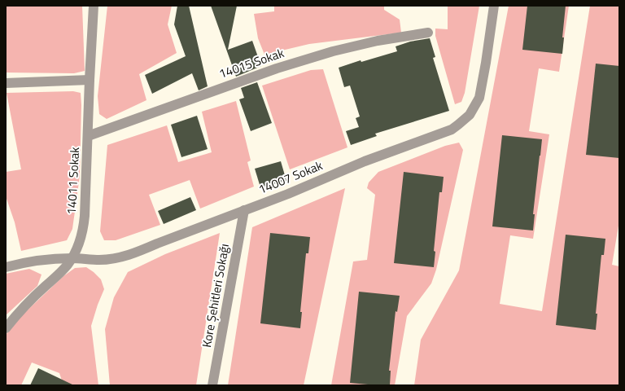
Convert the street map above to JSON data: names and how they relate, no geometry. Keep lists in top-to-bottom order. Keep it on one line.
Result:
{"streets":{"street":["14015 Sokak","14007 Sokak","14011 Sokak","Kore Şehitleri Sokağı"]},"crossings":[["14015 Sokak","14011 Sokak"],["14007 Sokak","14011 Sokak"],["14007 Sokak","Kore Şehitleri Sokağı"]]}
